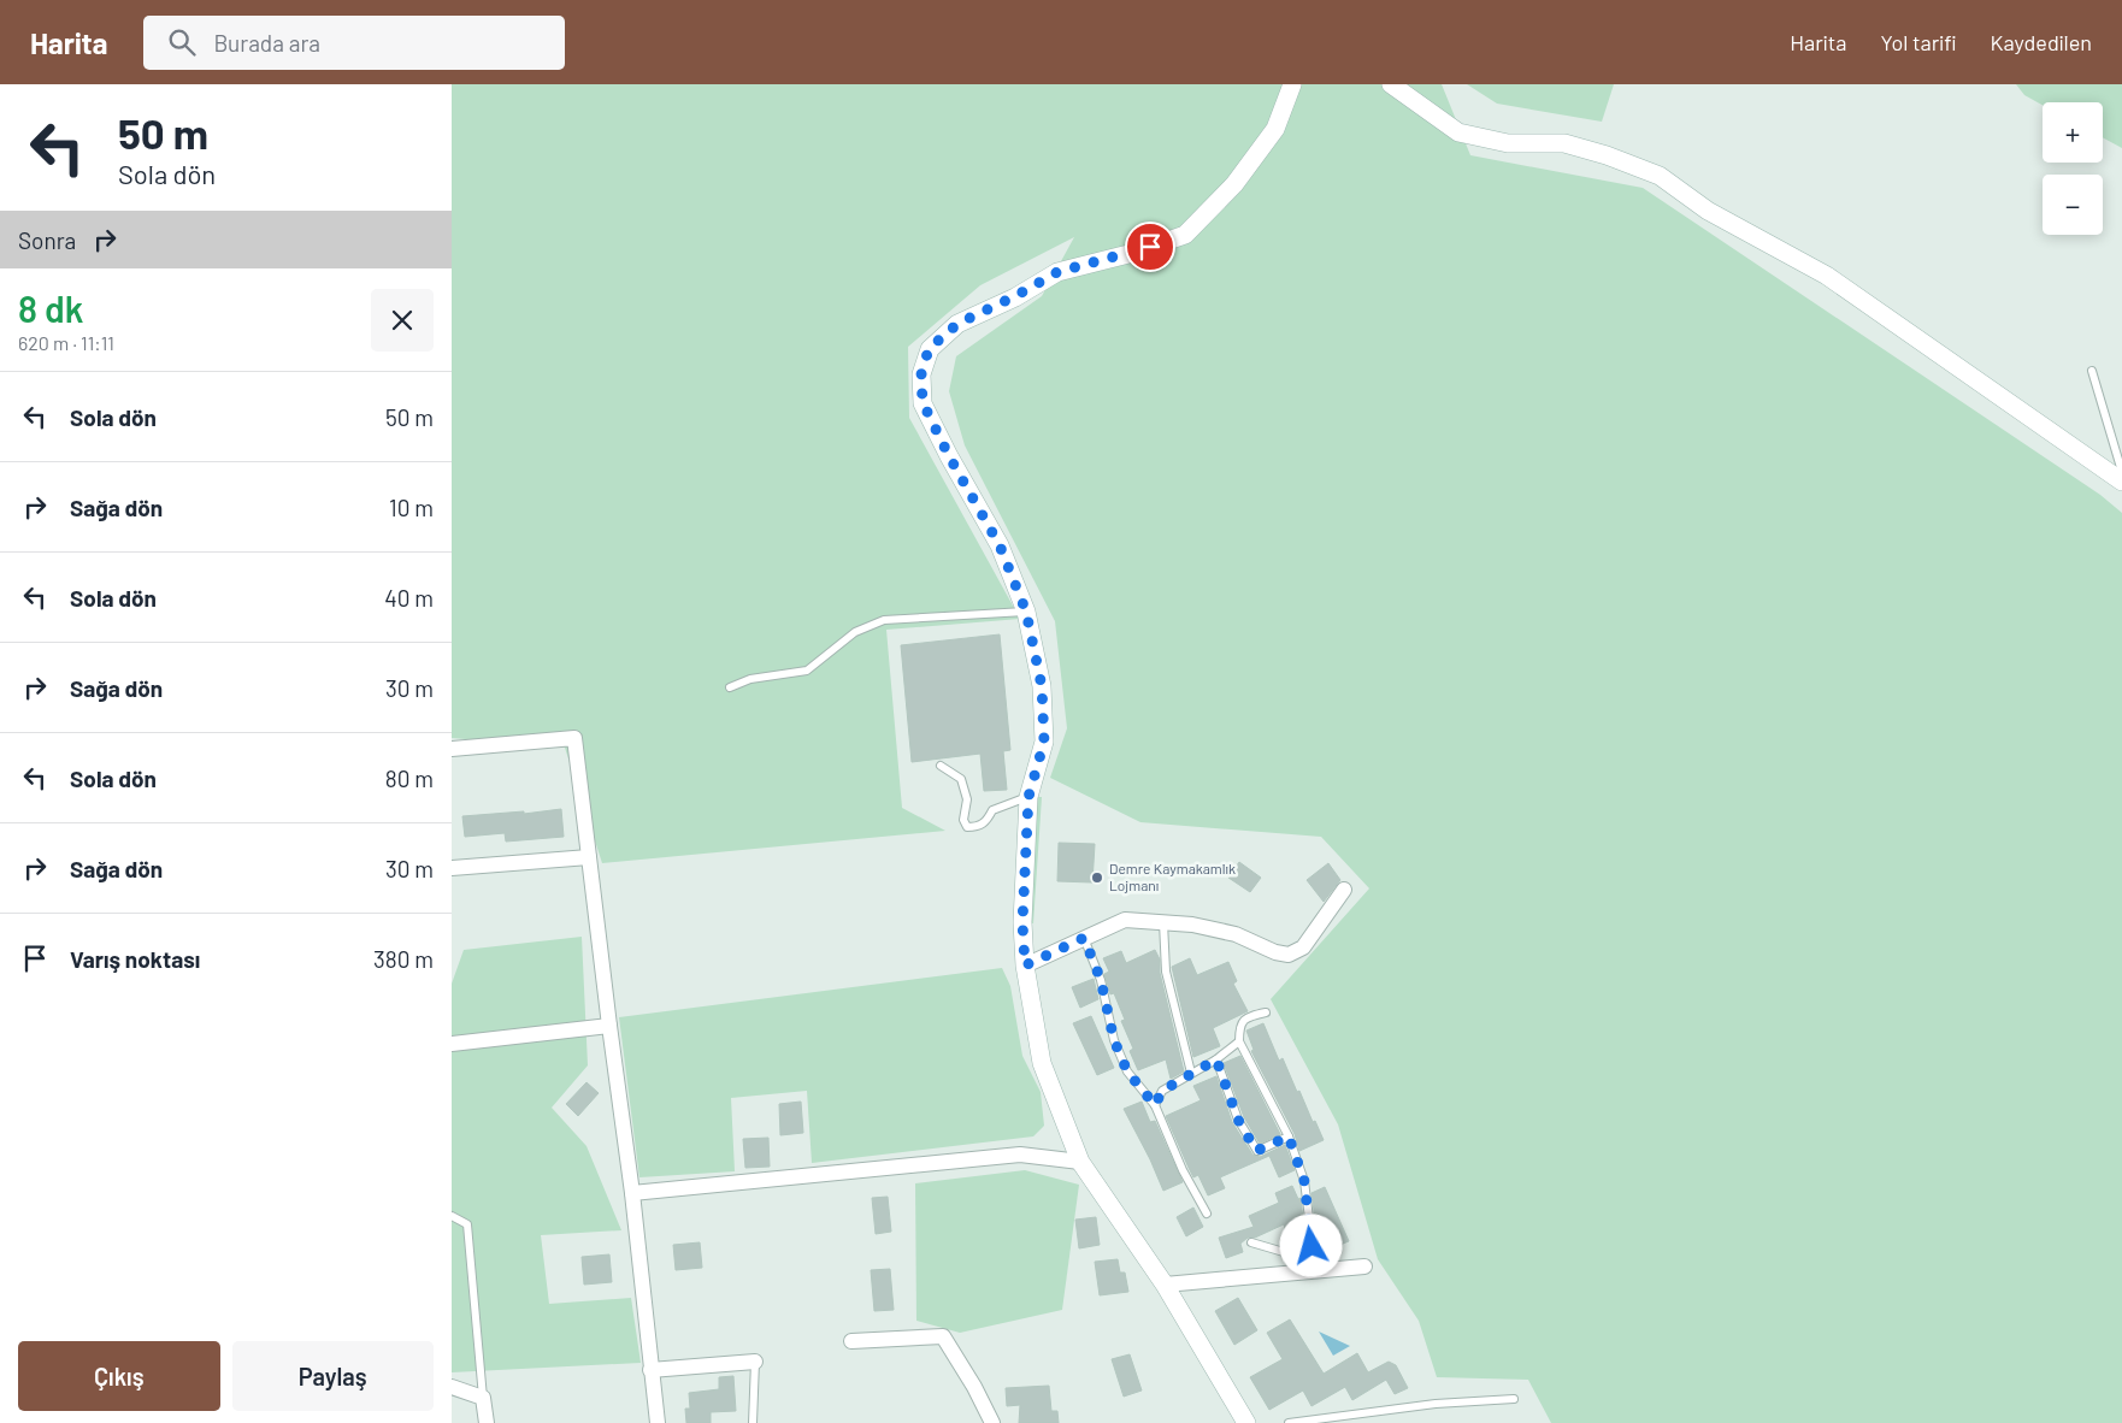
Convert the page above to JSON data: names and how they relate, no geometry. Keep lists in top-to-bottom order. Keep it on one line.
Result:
{"places":["Demre Kaymakamlık Lojmanı"],"page":{"header":"Harita","search":"Burada ara","nav":["Harita","Yol tarifi","Kaydedilen"],"turn":["50 m","Sola dön"],"map_buttons":["+","−"],"then":"Sonra","heading":["8 dk","620 m · 11:11"],"list":[{"name":"Sola dön","value":"50 m"},{"name":"Sağa dön","value":"10 m"},{"name":"Sola dön","value":"40 m"},{"name":"Sağa dön","value":"30 m"},{"name":"Sola dön","value":"80 m"},{"name":"Sağa dön","value":"30 m"},{"name":"Varış noktası","value":"380 m"}],"buttons":["Çıkış","Paylaş"]}}
